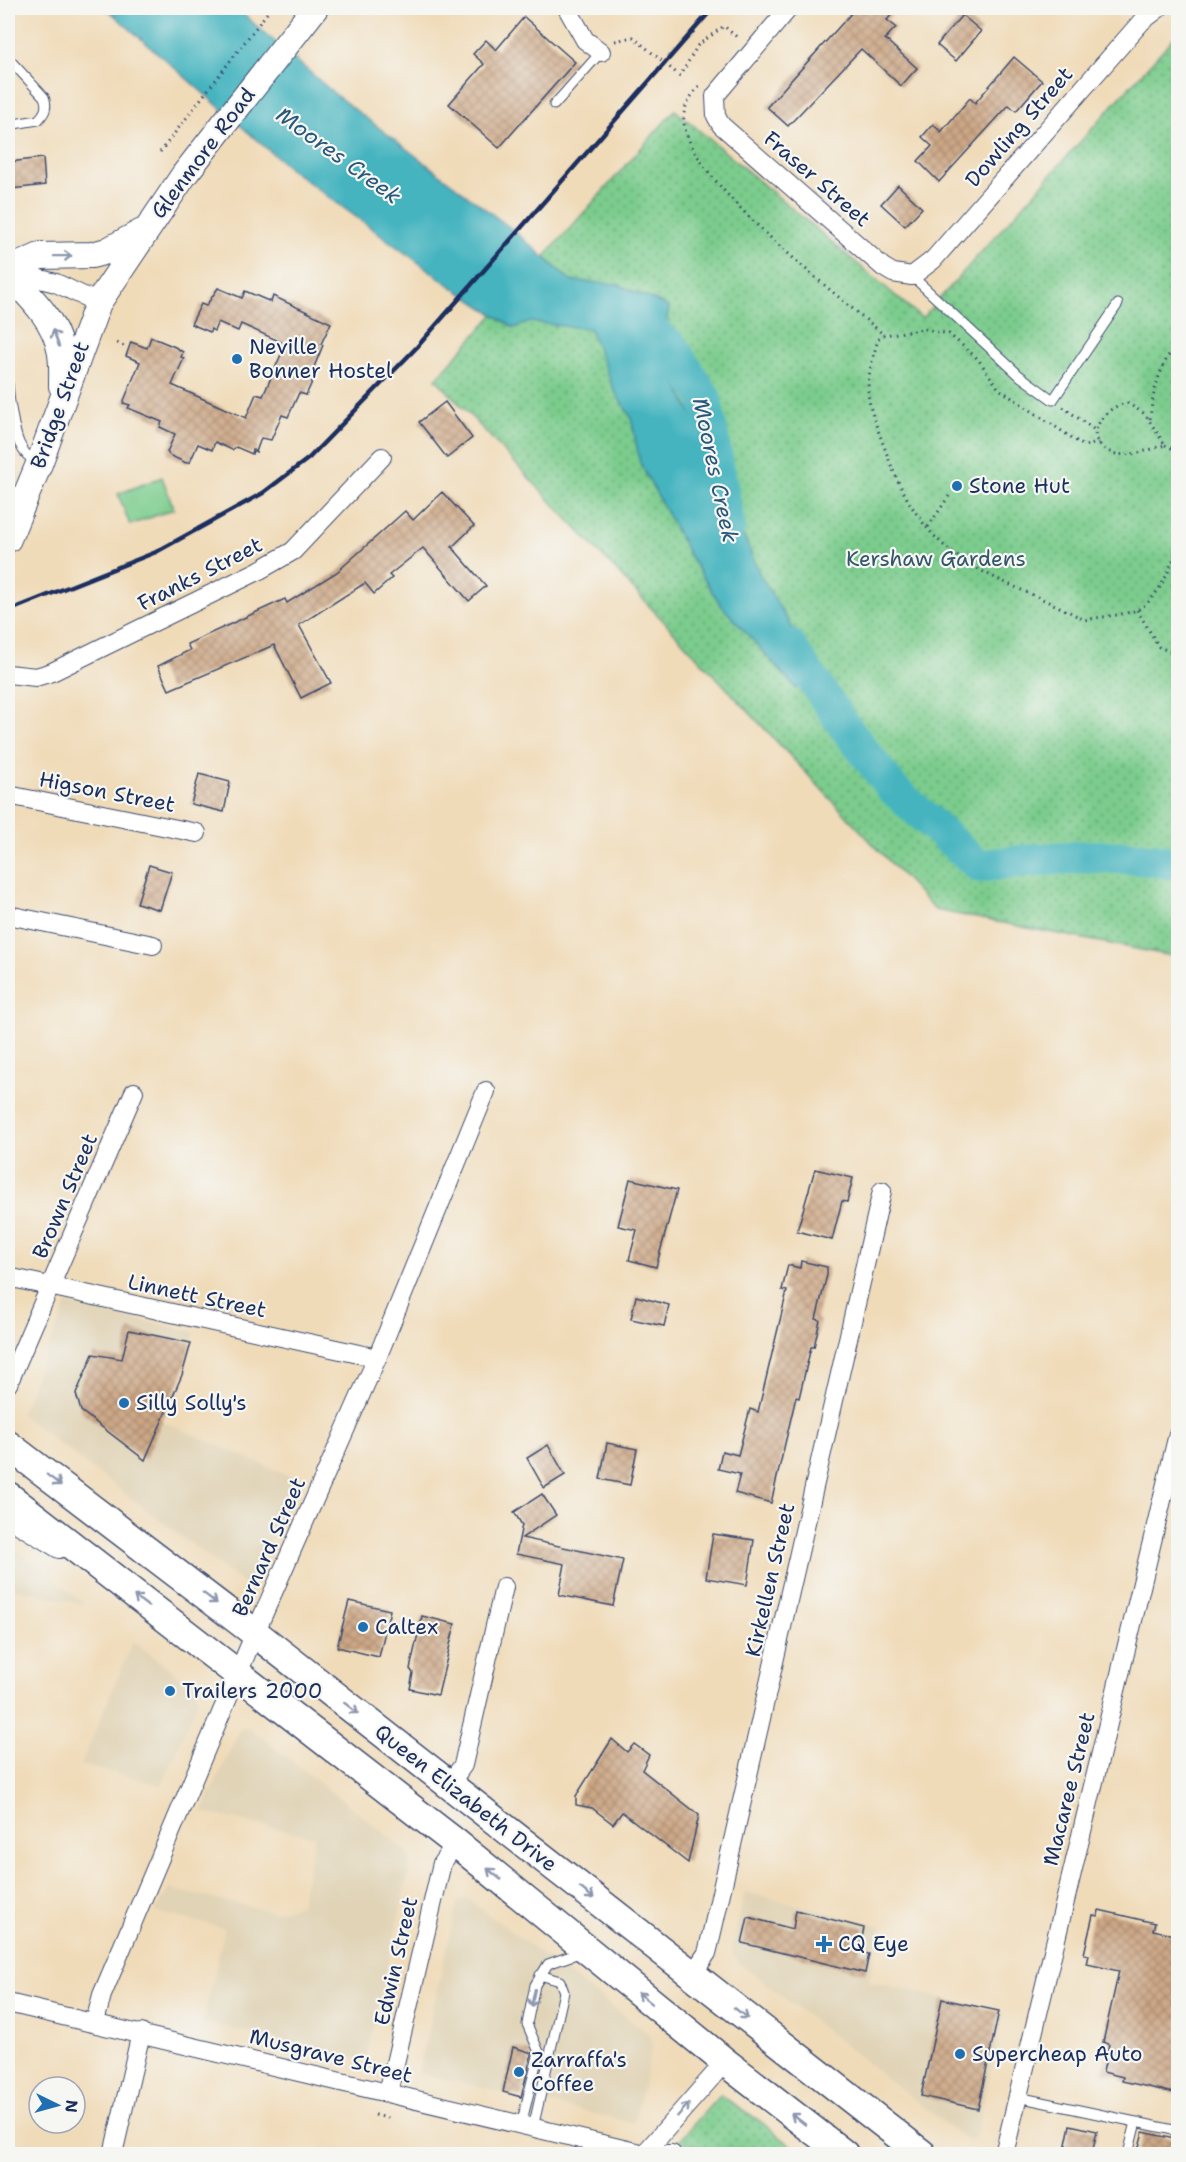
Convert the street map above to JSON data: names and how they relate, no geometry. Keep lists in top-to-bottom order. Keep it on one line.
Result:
{"streets":{"main road":["Queen Elizabeth Drive"],"street":["Dowling Street","Glenmore Road","Fraser Street","Bridge Street","Franks Street","Higson Street","Brown Street","Linnett Street","Bernard Street","Kirkellen Street","Macaree Street","Edwin Street","Musgrave Street"]},"crossings":[["Dowling Street","Fraser Street"],["Glenmore Road","Bridge Street"],["Brown Street","Linnett Street"],["Linnett Street","Bernard Street"],["Bernard Street","Queen Elizabeth Drive"],["Bernard Street","Musgrave Street"],["Kirkellen Street","Queen Elizabeth Drive"],["Queen Elizabeth Drive","Edwin Street"],["Edwin Street","Musgrave Street"]],"water":["Moores Creek"],"parks":["Kershaw Gardens"],"places":{"other":["Neville Bonner Hostel","Stone Hut","Silly Solly's","Caltex","Trailers 2000","Supercheap Auto","Zarraffa's Coffee"],"health":["CQ Eye"]},"north":"right"}
